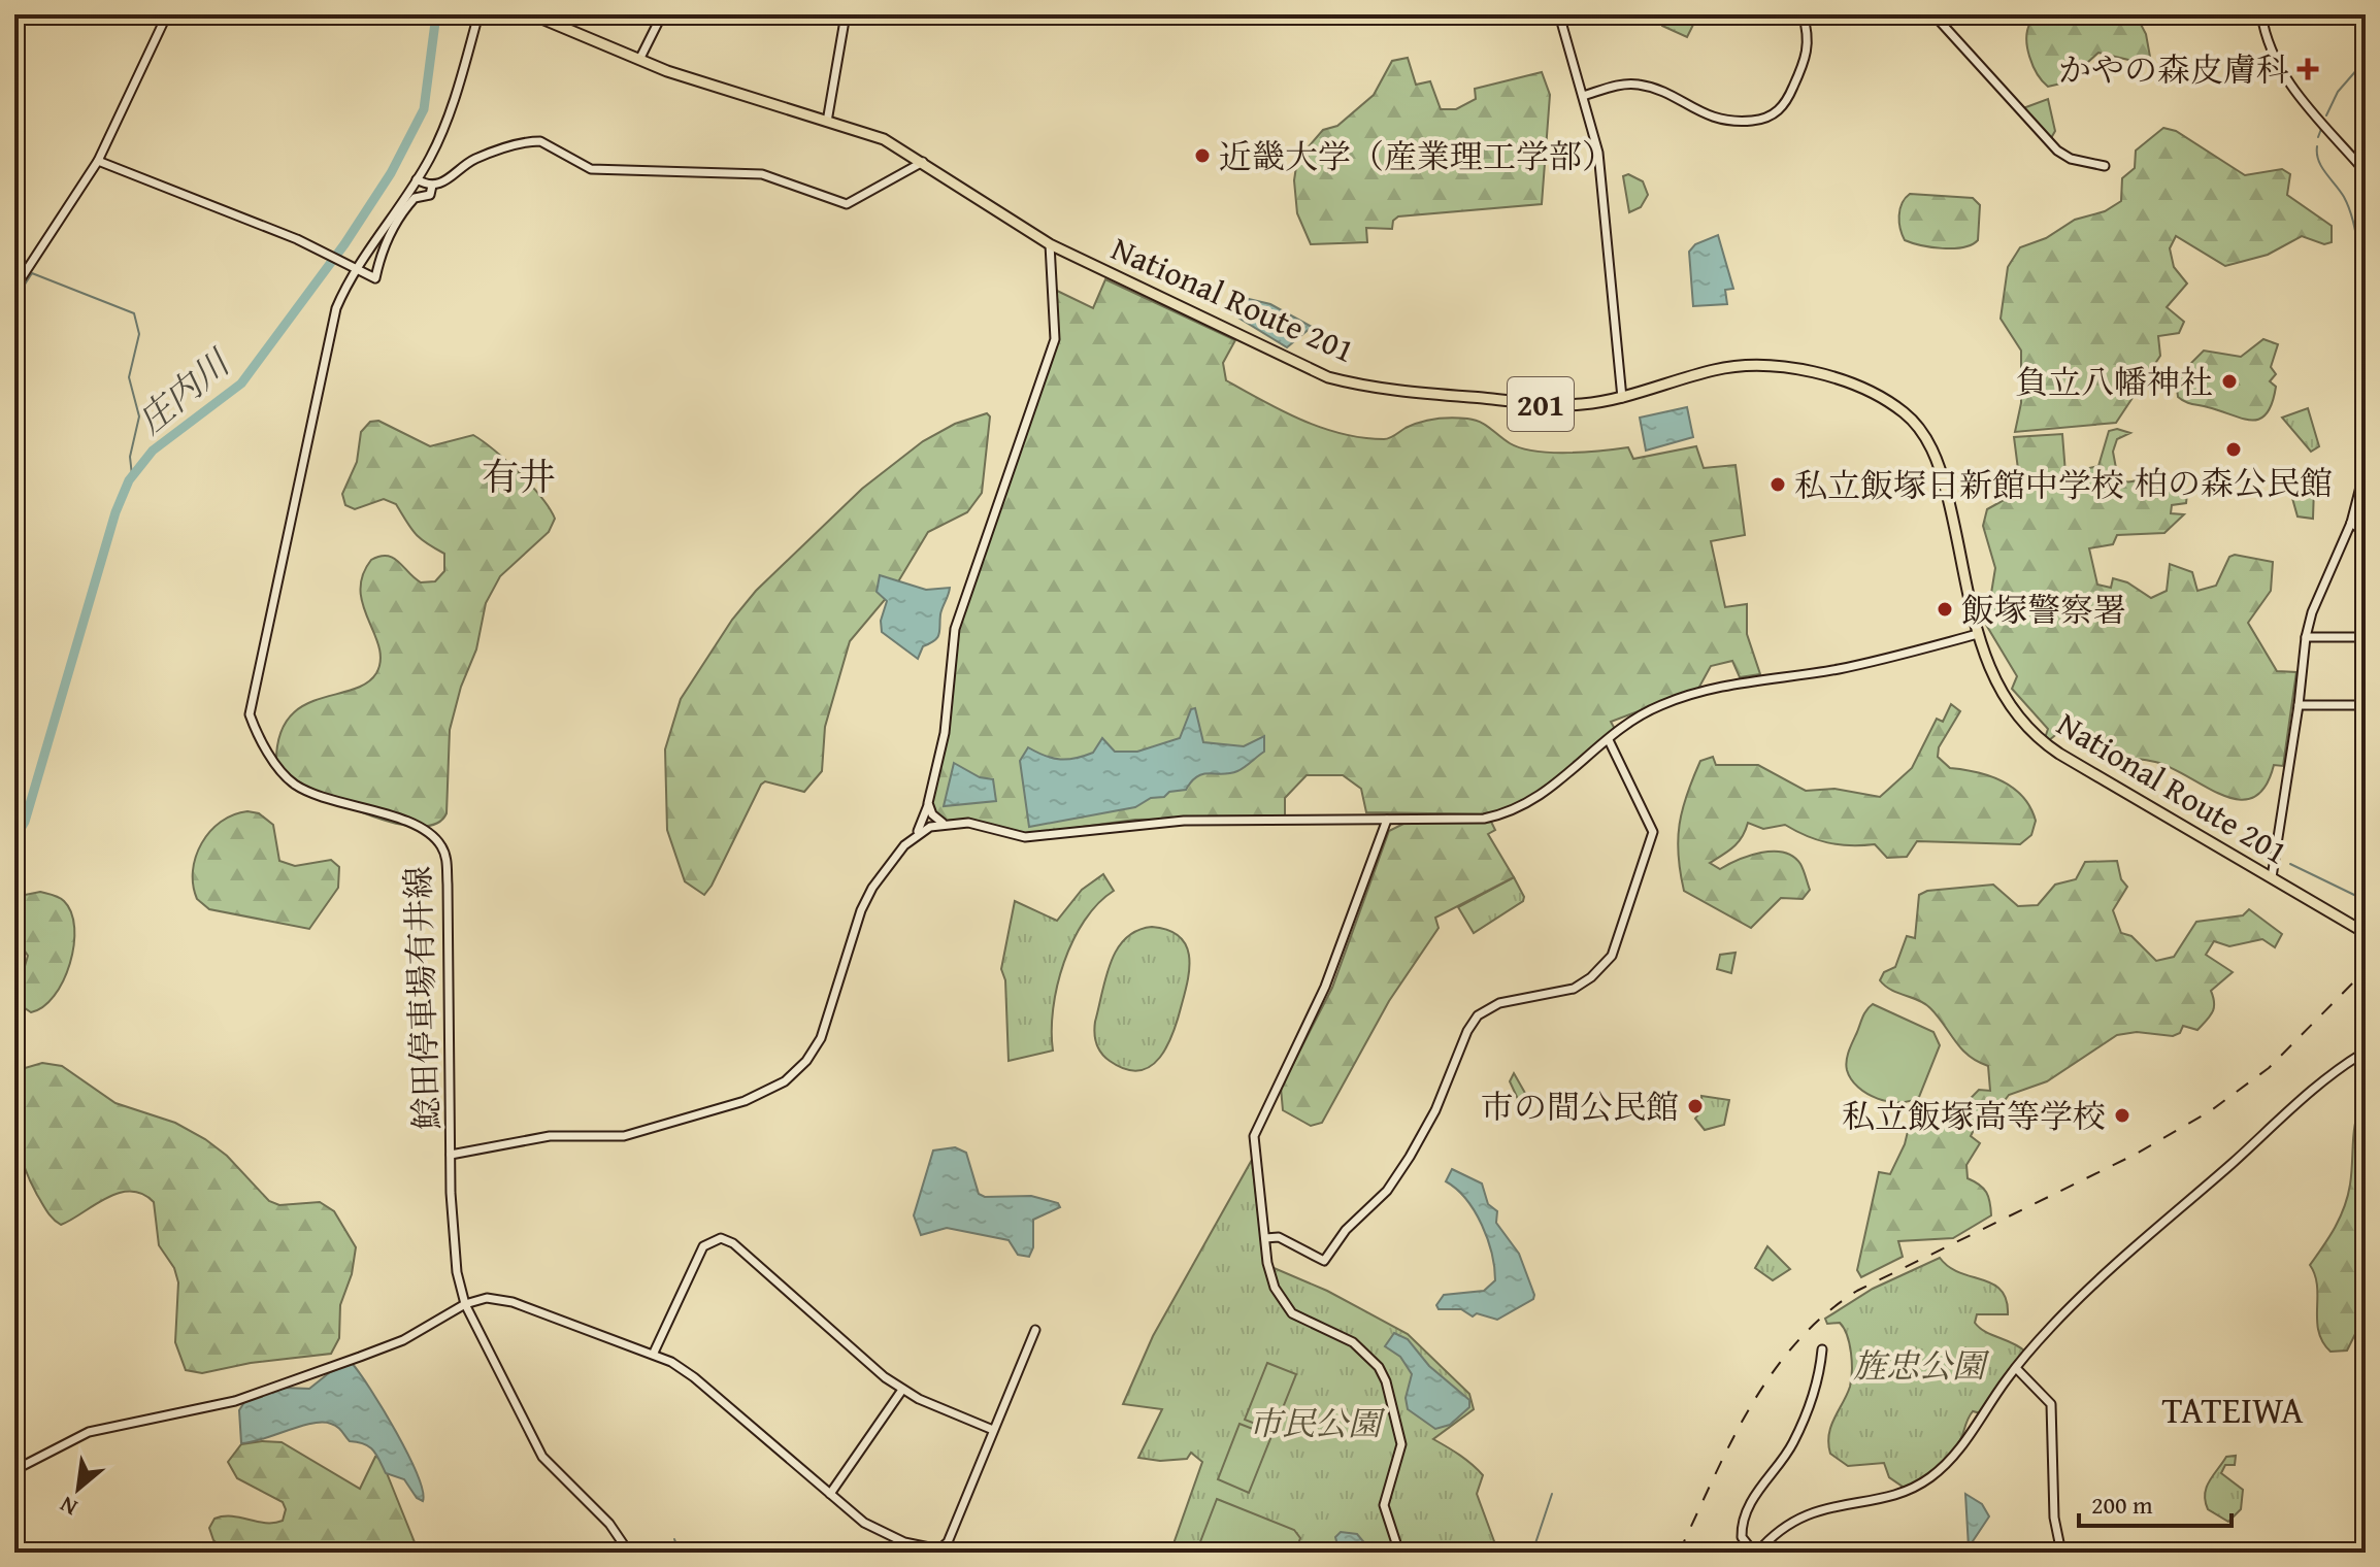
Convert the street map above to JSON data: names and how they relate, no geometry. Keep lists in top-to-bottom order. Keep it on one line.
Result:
{"streets":{"highway":["National Route 201","201"],"street":["鯰田停車場有井線"]},"districts":["有井","TATEIWA"],"water":["庄内川"],"parks":["旌忠公園","市民公園"],"places":{"health":["かやの森皮膚科"],"other":["近畿大学（産業理工学部）","負立八幡神社","柏の森公民館","私立飯塚日新館中学校","飯塚警察署","市の間公民館","私立飯塚高等学校"]},"scale_bar":"200 m","north":"bottom left"}
